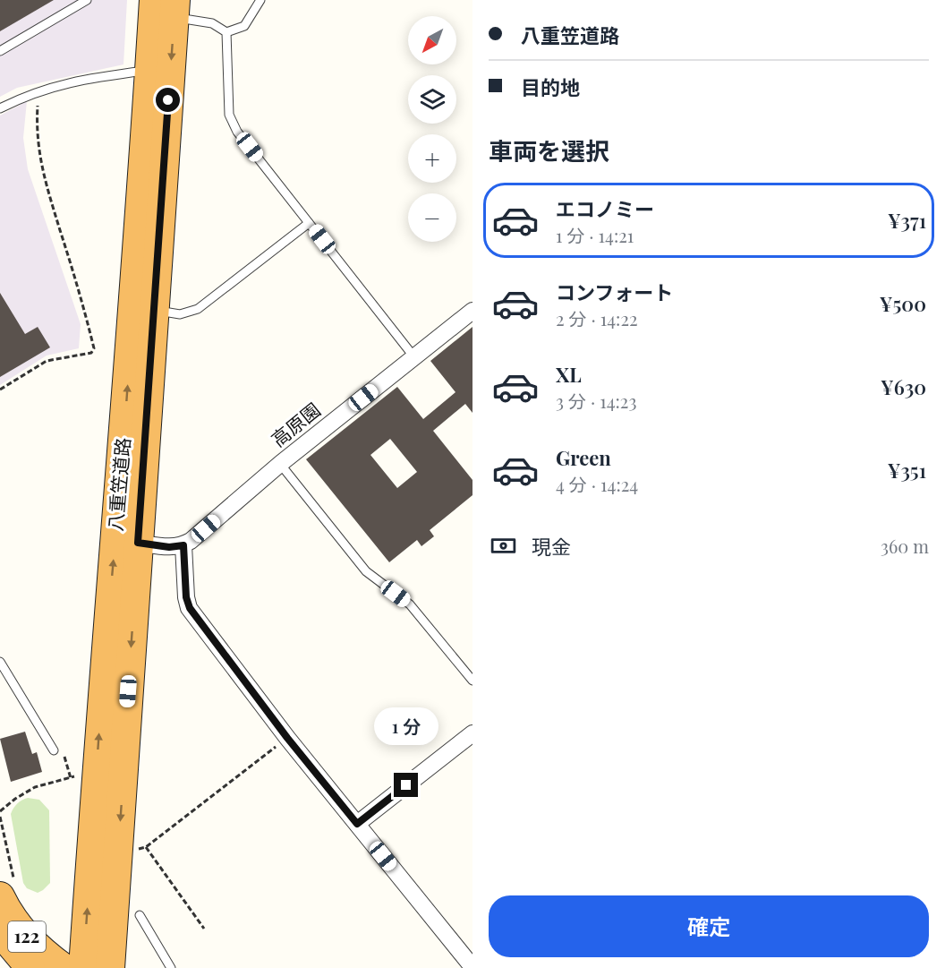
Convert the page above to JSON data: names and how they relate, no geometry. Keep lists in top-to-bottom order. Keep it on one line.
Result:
{"streets":{"highway":["八重笠道路","122"],"street":["高原園"]},"north":"bottom left","page":{"banner":["八重笠道路","目的地"],"map_buttons":["+","−"],"heading":"車両を選択","list":[{"name":"エコノミー","note":"1 分 · 14:21","value":"¥371"},{"name":"コンフォート","note":"2 分 · 14:22","value":"¥500"},{"name":"XL","note":"3 分 · 14:23","value":"¥630"},{"name":"Green","note":"4 分 · 14:24","value":"¥351"}],"pay":["現金","360 m"],"bubble":"1 分","buttons":"確定"}}
